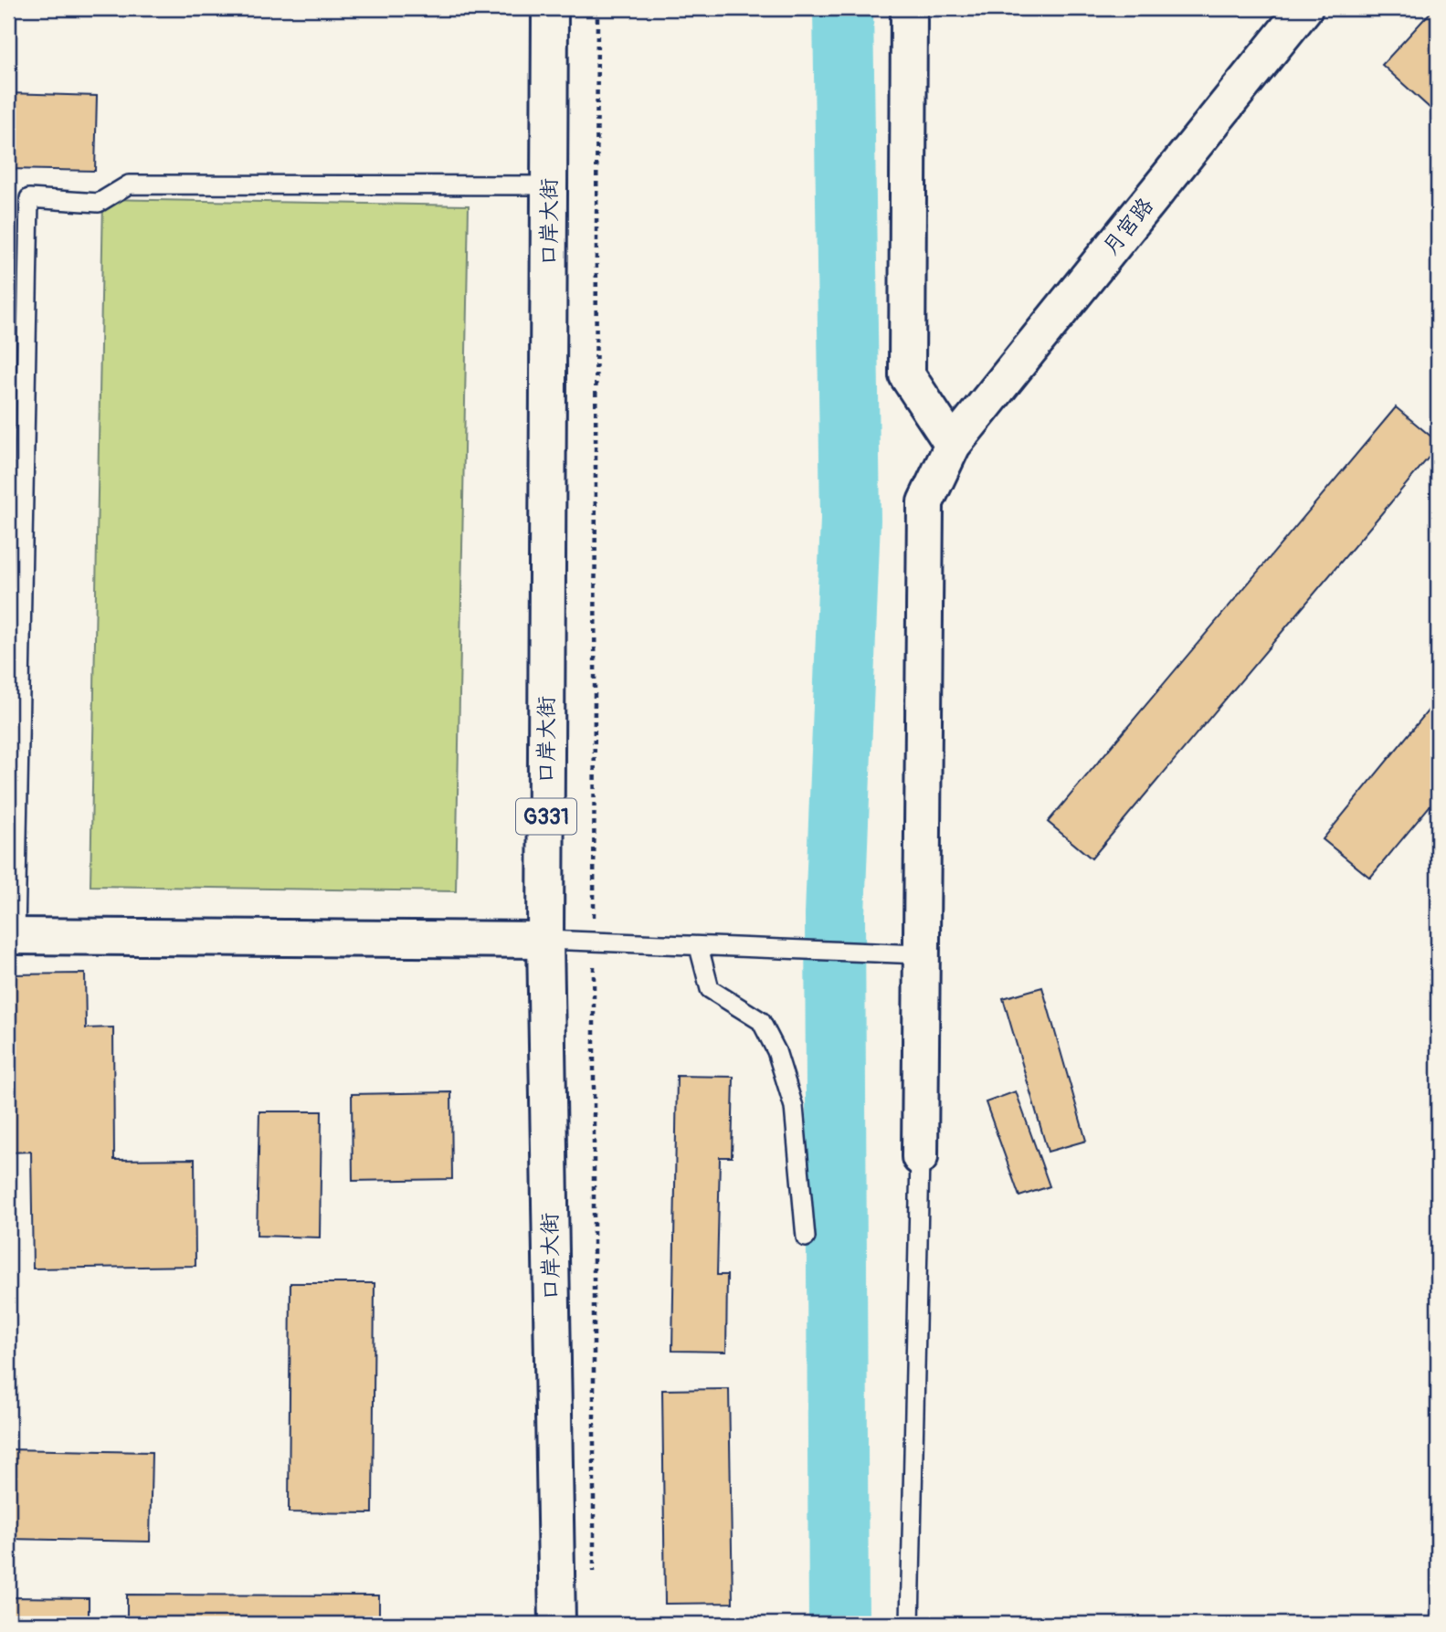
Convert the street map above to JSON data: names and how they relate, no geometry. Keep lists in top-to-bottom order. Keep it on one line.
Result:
{"streets":{"main road":["口岸大街","月宫路","G331"]}}
